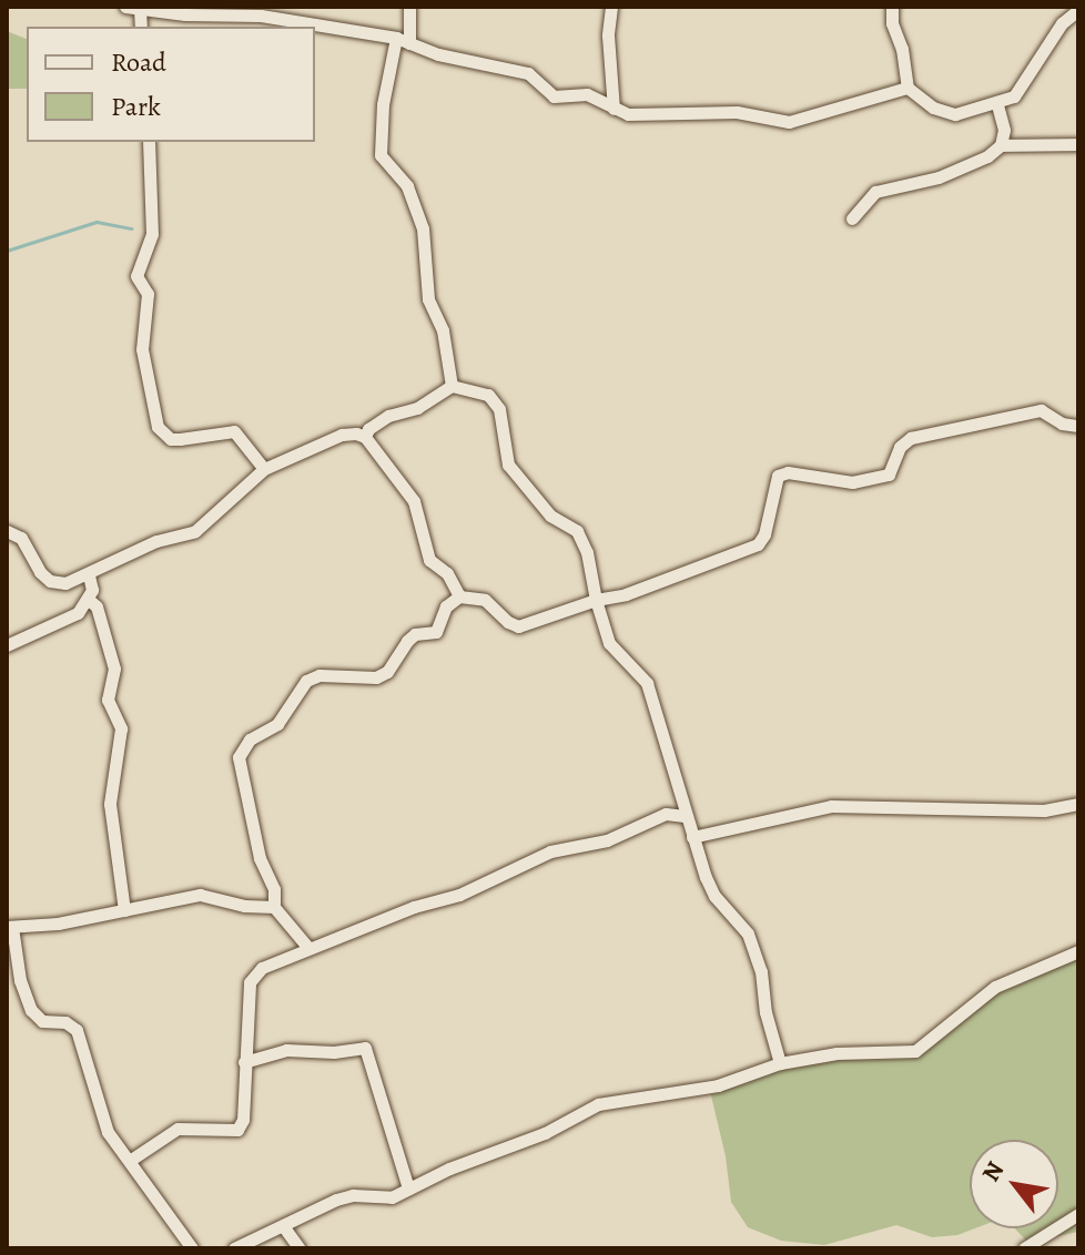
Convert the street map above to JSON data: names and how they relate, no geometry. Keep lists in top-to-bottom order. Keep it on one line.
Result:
{"legend":["Road","Park"],"north":"top left"}
